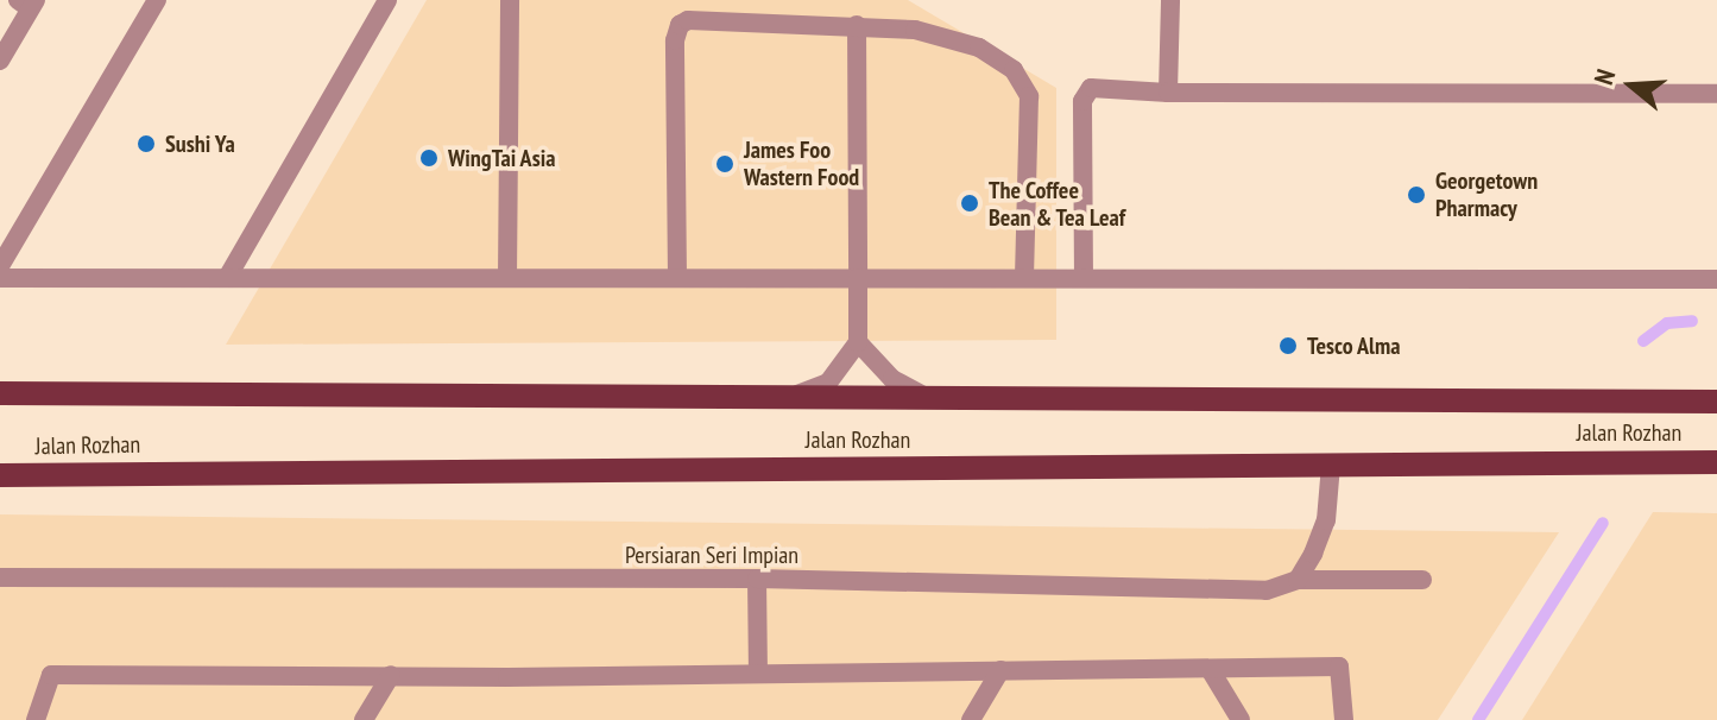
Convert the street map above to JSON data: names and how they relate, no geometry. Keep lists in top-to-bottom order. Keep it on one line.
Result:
{"streets":{"main road":["Jalan Rozhan"],"street":["Persiaran Seri Impian"]},"places":["Sushi Ya","WingTai Asia","James Foo Wastern Food","Georgetown Pharmacy","The Coffee Bean & Tea Leaf","Tesco Alma"],"north":"left"}
